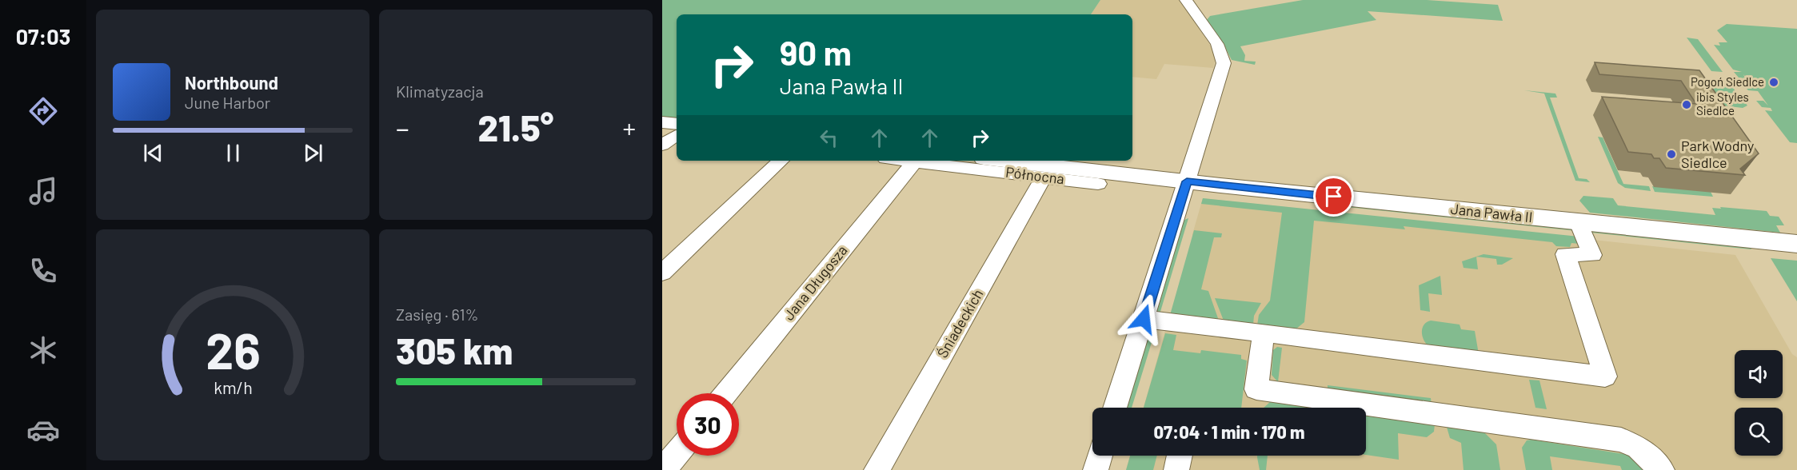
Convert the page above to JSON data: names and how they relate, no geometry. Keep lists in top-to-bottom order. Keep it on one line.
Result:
{"streets":{"main road":["Północna","Jana Pawła II"],"street":["Jana Długosza","Śniadeckich"]},"crossings":[["Północna","Jana Pawła II"],["Północna","Jana Długosza"],["Północna","Śniadeckich"]],"places":["Pogoń Siedlce","ibis Styles Siedlce","Park Wodny Siedlce"],"page":{"tabs":"07:03","tile":["Klimatyzacja",["Zasięg · 61%","305 km"]],"turn":["90 m","Jana Pawła II"],"song":["Northbound","June Harbor"],"heat":["−","21.5°","+"],"limit":"30","trip":"07:04 · 1 min · 170 m","gauge":["26","km/h"]}}
